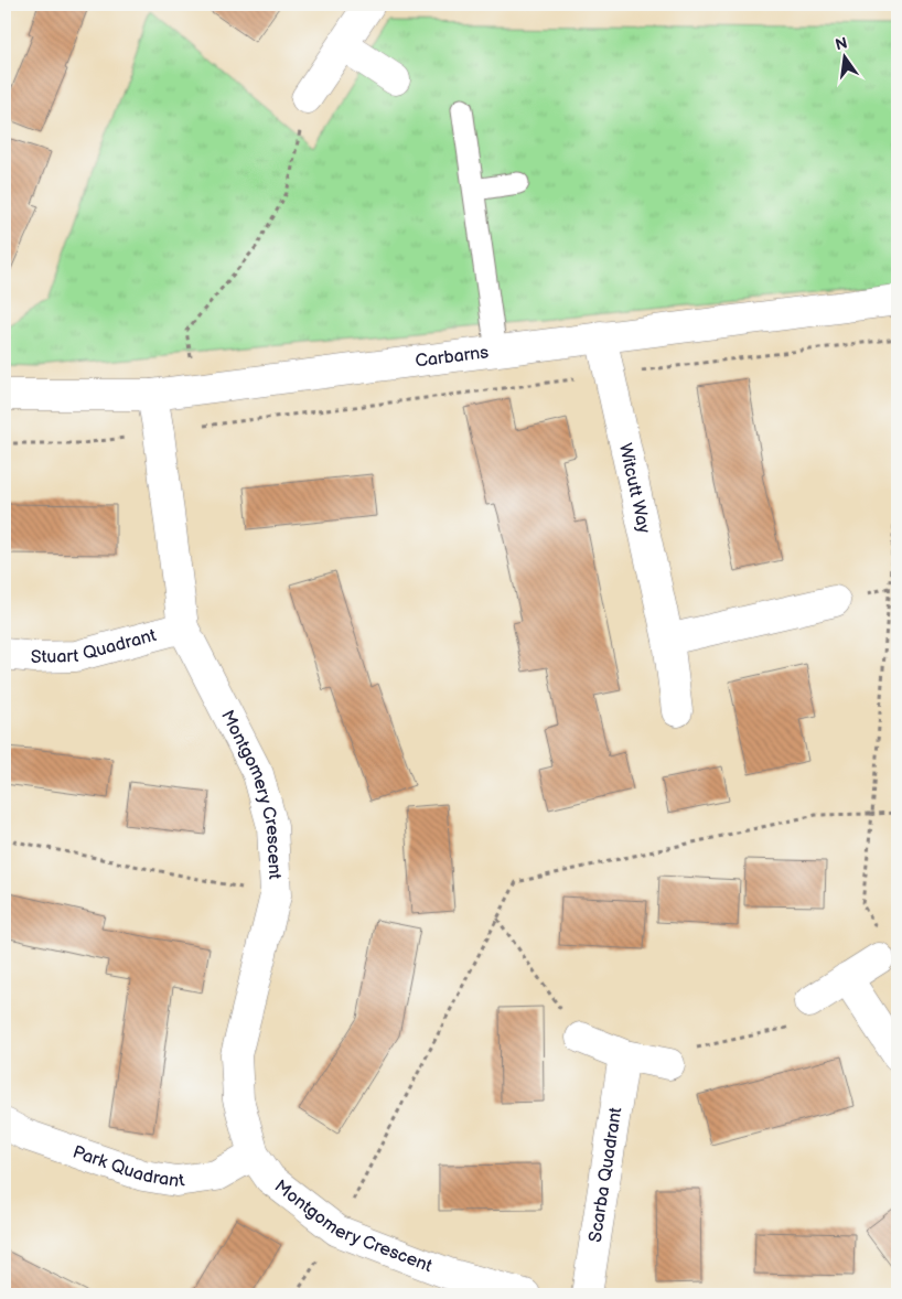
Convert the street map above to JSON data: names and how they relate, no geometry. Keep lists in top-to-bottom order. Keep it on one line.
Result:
{"streets":{"street":["Carbarns","Witcutt Way","Stuart Quadrant","Montgomery Crescent","Park Quadrant","Scarba Quadrant"]},"crossings":[["Carbarns","Witcutt Way"],["Carbarns","Montgomery Crescent"],["Stuart Quadrant","Montgomery Crescent"],["Montgomery Crescent","Park Quadrant"]],"north":"top"}
